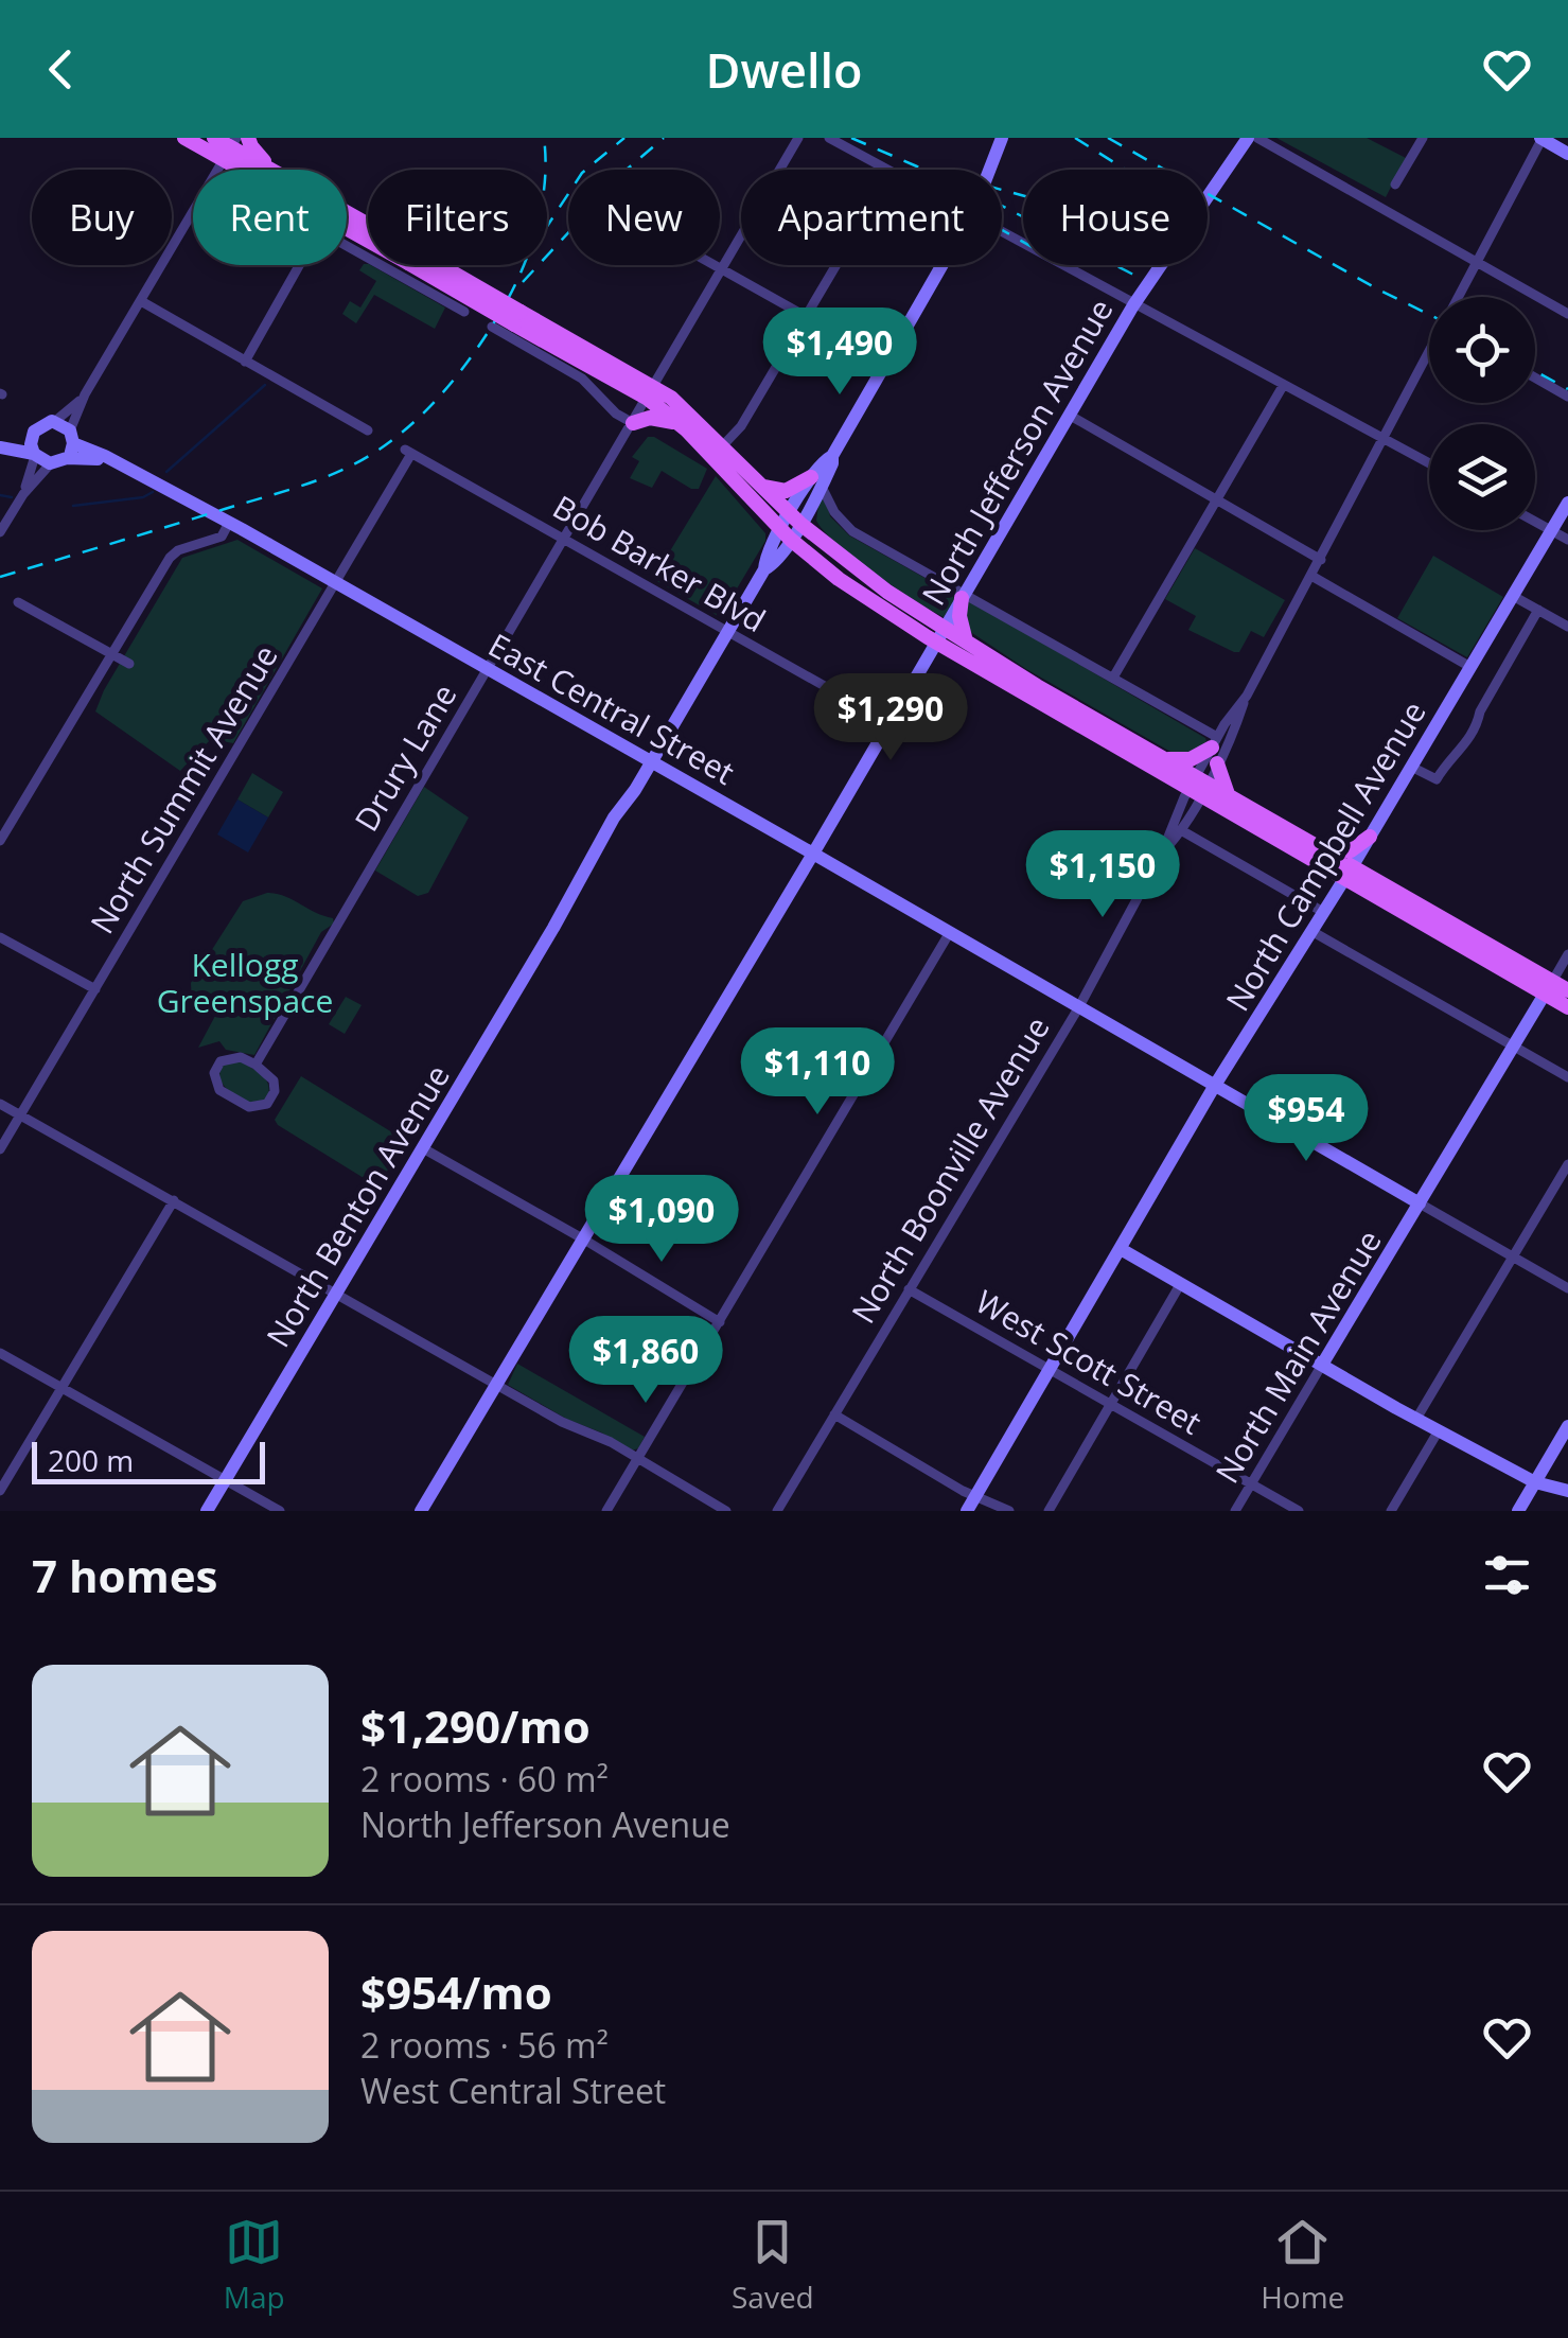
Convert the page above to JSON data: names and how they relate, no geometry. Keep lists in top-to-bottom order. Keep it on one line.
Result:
{"streets":{"main road":["North Jefferson Avenue","East Central Street","North Campbell Avenue","North Benton Avenue","North Main Avenue"],"street":["Bob Barker Blvd","Drury Lane","North Summit Avenue","North Boonville Avenue","West Scott Street"]},"crossings":[["North Jefferson Avenue","Bob Barker Blvd"],["North Jefferson Avenue","East Central Street"],["Bob Barker Blvd","Drury Lane"],["Bob Barker Blvd","North Summit Avenue"],["Bob Barker Blvd","North Benton Avenue"],["East Central Street","Drury Lane"],["East Central Street","North Summit Avenue"],["East Central Street","North Campbell Avenue"],["East Central Street","North Boonville Avenue"],["East Central Street","North Benton Avenue"],["East Central Street","North Main Avenue"],["North Campbell Avenue","West Scott Street"],["North Boonville Avenue","West Scott Street"],["North Main Avenue","West Scott Street"]],"parks":["Kellogg Greenspace"],"scale_bar":"200 m","page":{"header":"Dwello","chip":["Buy","Rent","Filters","New","Apartment","House"],"price":["$1,490","$1,290","$1,150","$1,110","$954","$1,090","$1,860"],"scale":"200 m","heading":"7 homes","list":[{"name":"$1,290/mo","note":"2 rooms · 60 m² · North Jefferson Avenue"},{"name":"$954/mo","note":"2 rooms · 56 m² · West Central Street"}],"tabs":["Map","Saved","Home"]}}
